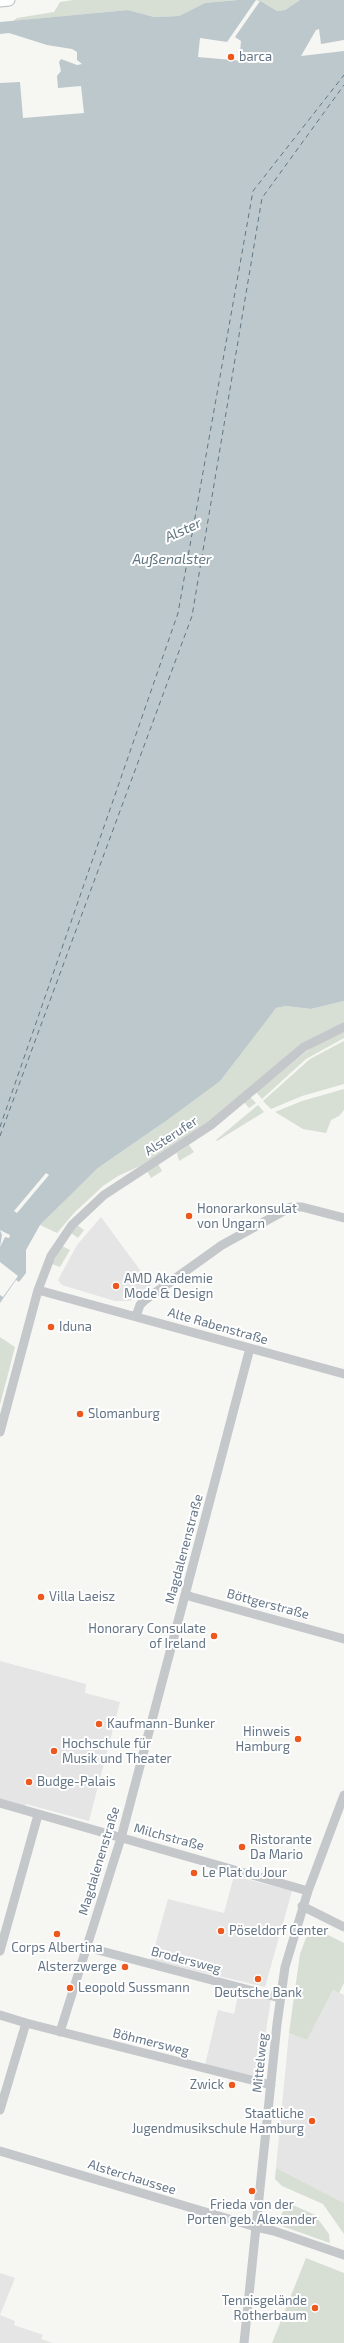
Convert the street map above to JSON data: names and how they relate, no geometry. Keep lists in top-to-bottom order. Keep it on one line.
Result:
{"streets":{"street":["Alsterufer","Alte Rabenstraße","Magdalenenstraße","Böttgerstraße","Milchstraße","Brodersweg","Böhmersweg","Mittelweg","Alsterchaussee"]},"crossings":[["Alsterufer","Alte Rabenstraße"],["Alte Rabenstraße","Magdalenenstraße"],["Magdalenenstraße","Böttgerstraße"],["Magdalenenstraße","Milchstraße"],["Magdalenenstraße","Brodersweg"],["Magdalenenstraße","Böhmersweg"],["Milchstraße","Mittelweg"],["Brodersweg","Mittelweg"],["Böhmersweg","Mittelweg"],["Mittelweg","Alsterchaussee"]],"water":["Alster","Außenalster"],"places":["barca","Honorarkonsulat von Ungarn","AMD Akademie Mode & Design","Iduna","Slomanburg","Villa Laeisz","Honorary Consulate of Ireland","Kaufmann-Bunker","Hinweis Hamburg","Hochschule für Musik und Theater","Budge-Palais","Ristorante Da Mario","Le Plat du Jour","Pöseldorf Center","Corps Albertina","Alsterzwerge","Deutsche Bank","Leopold Sussmann","Zwick","Staatliche Jugendmusikschule Hamburg","Frieda von der Porten geb. Alexander","Tennisgelände Rotherbaum"]}
